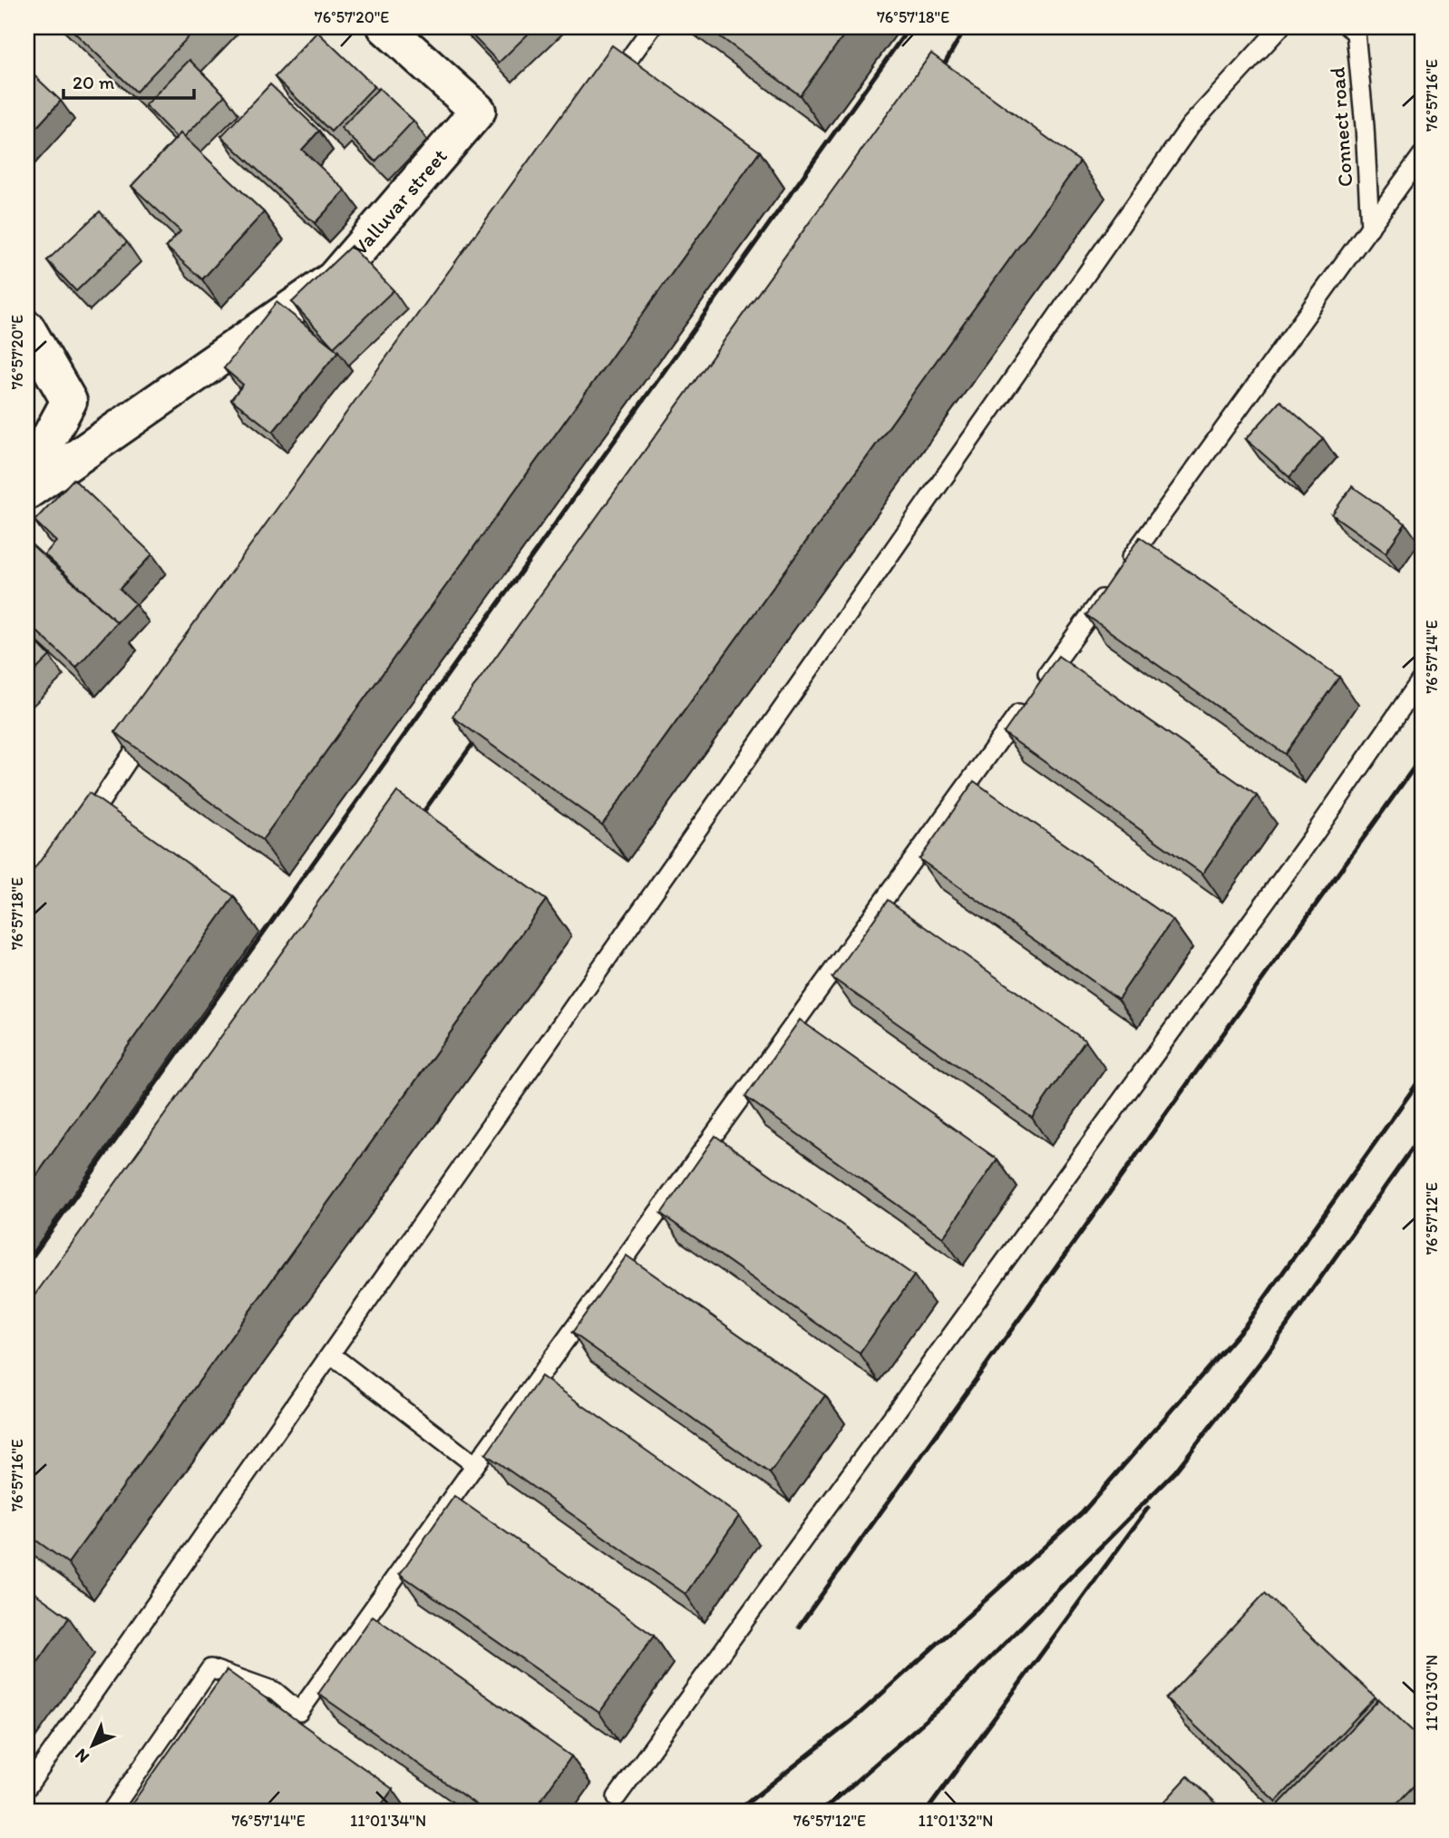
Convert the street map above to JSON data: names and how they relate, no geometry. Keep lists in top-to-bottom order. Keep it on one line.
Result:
{"streets":{"street":["Valluvar street"],"lane":["Connect road"]},"scale_bar":"20 m","north":"bottom left","coordinates":["76°57'20\"E","76°57'18\"E","76°57'16\"E","76°57'14\"E","76°57'12\"E","11°01'30\"N","11°01'34\"N","11°01'32\"N"]}
